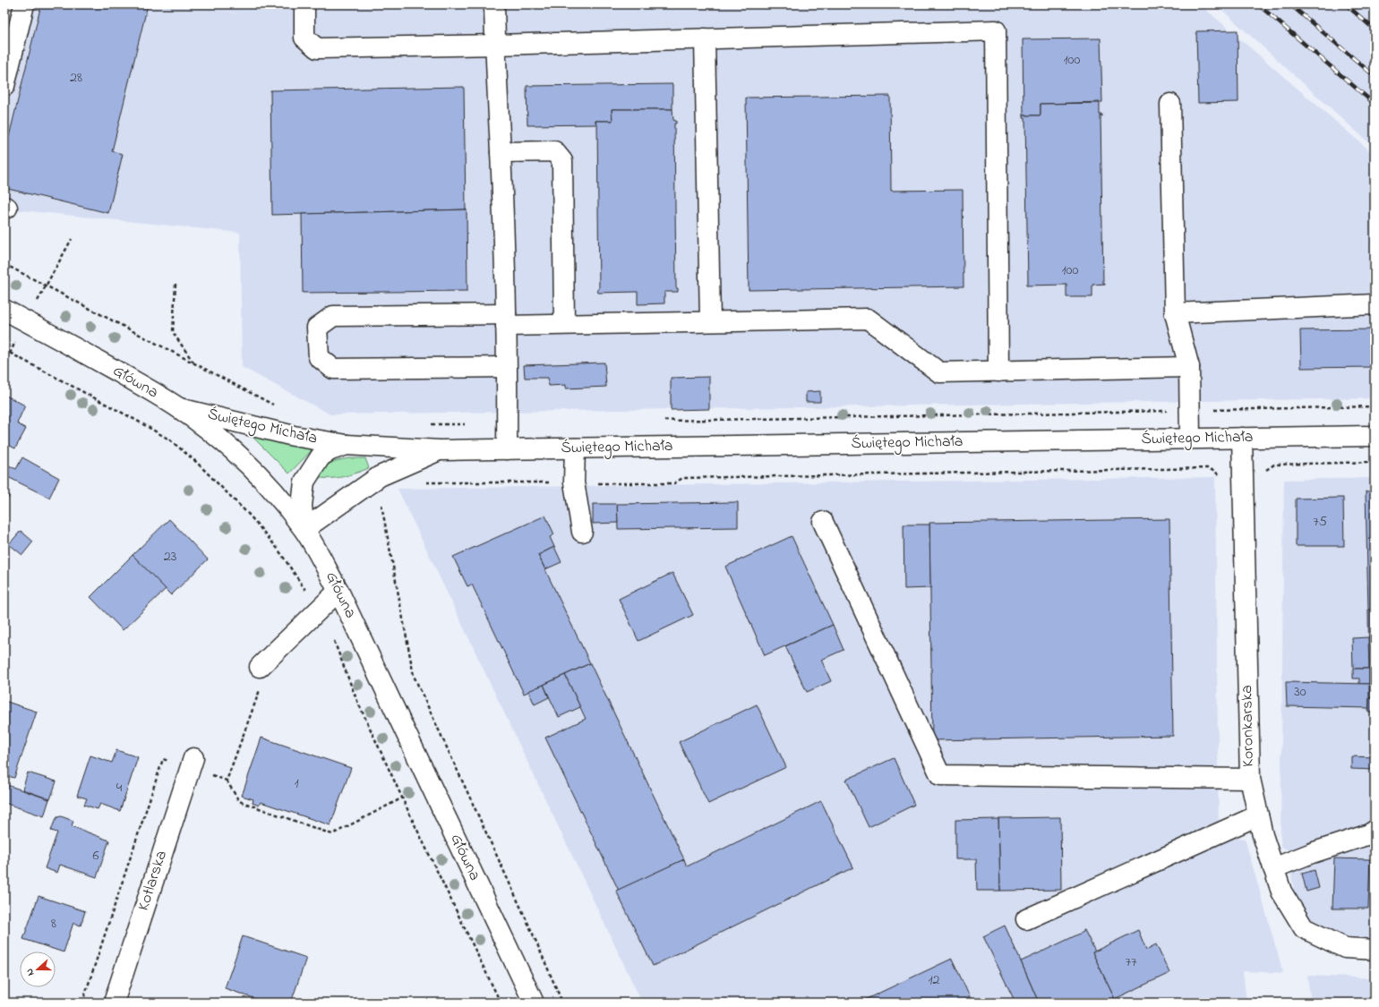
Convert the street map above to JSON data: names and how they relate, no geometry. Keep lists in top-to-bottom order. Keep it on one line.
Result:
{"streets":{"street":["Główna","Świętego Michała","Koronkarska","Kotlarska"]},"crossings":[["Główna","Świętego Michała"],["Świętego Michała","Koronkarska"]],"house_numbers":["100","28","100","75","23","30","1","4","6","8","77","12"],"north":"left"}
